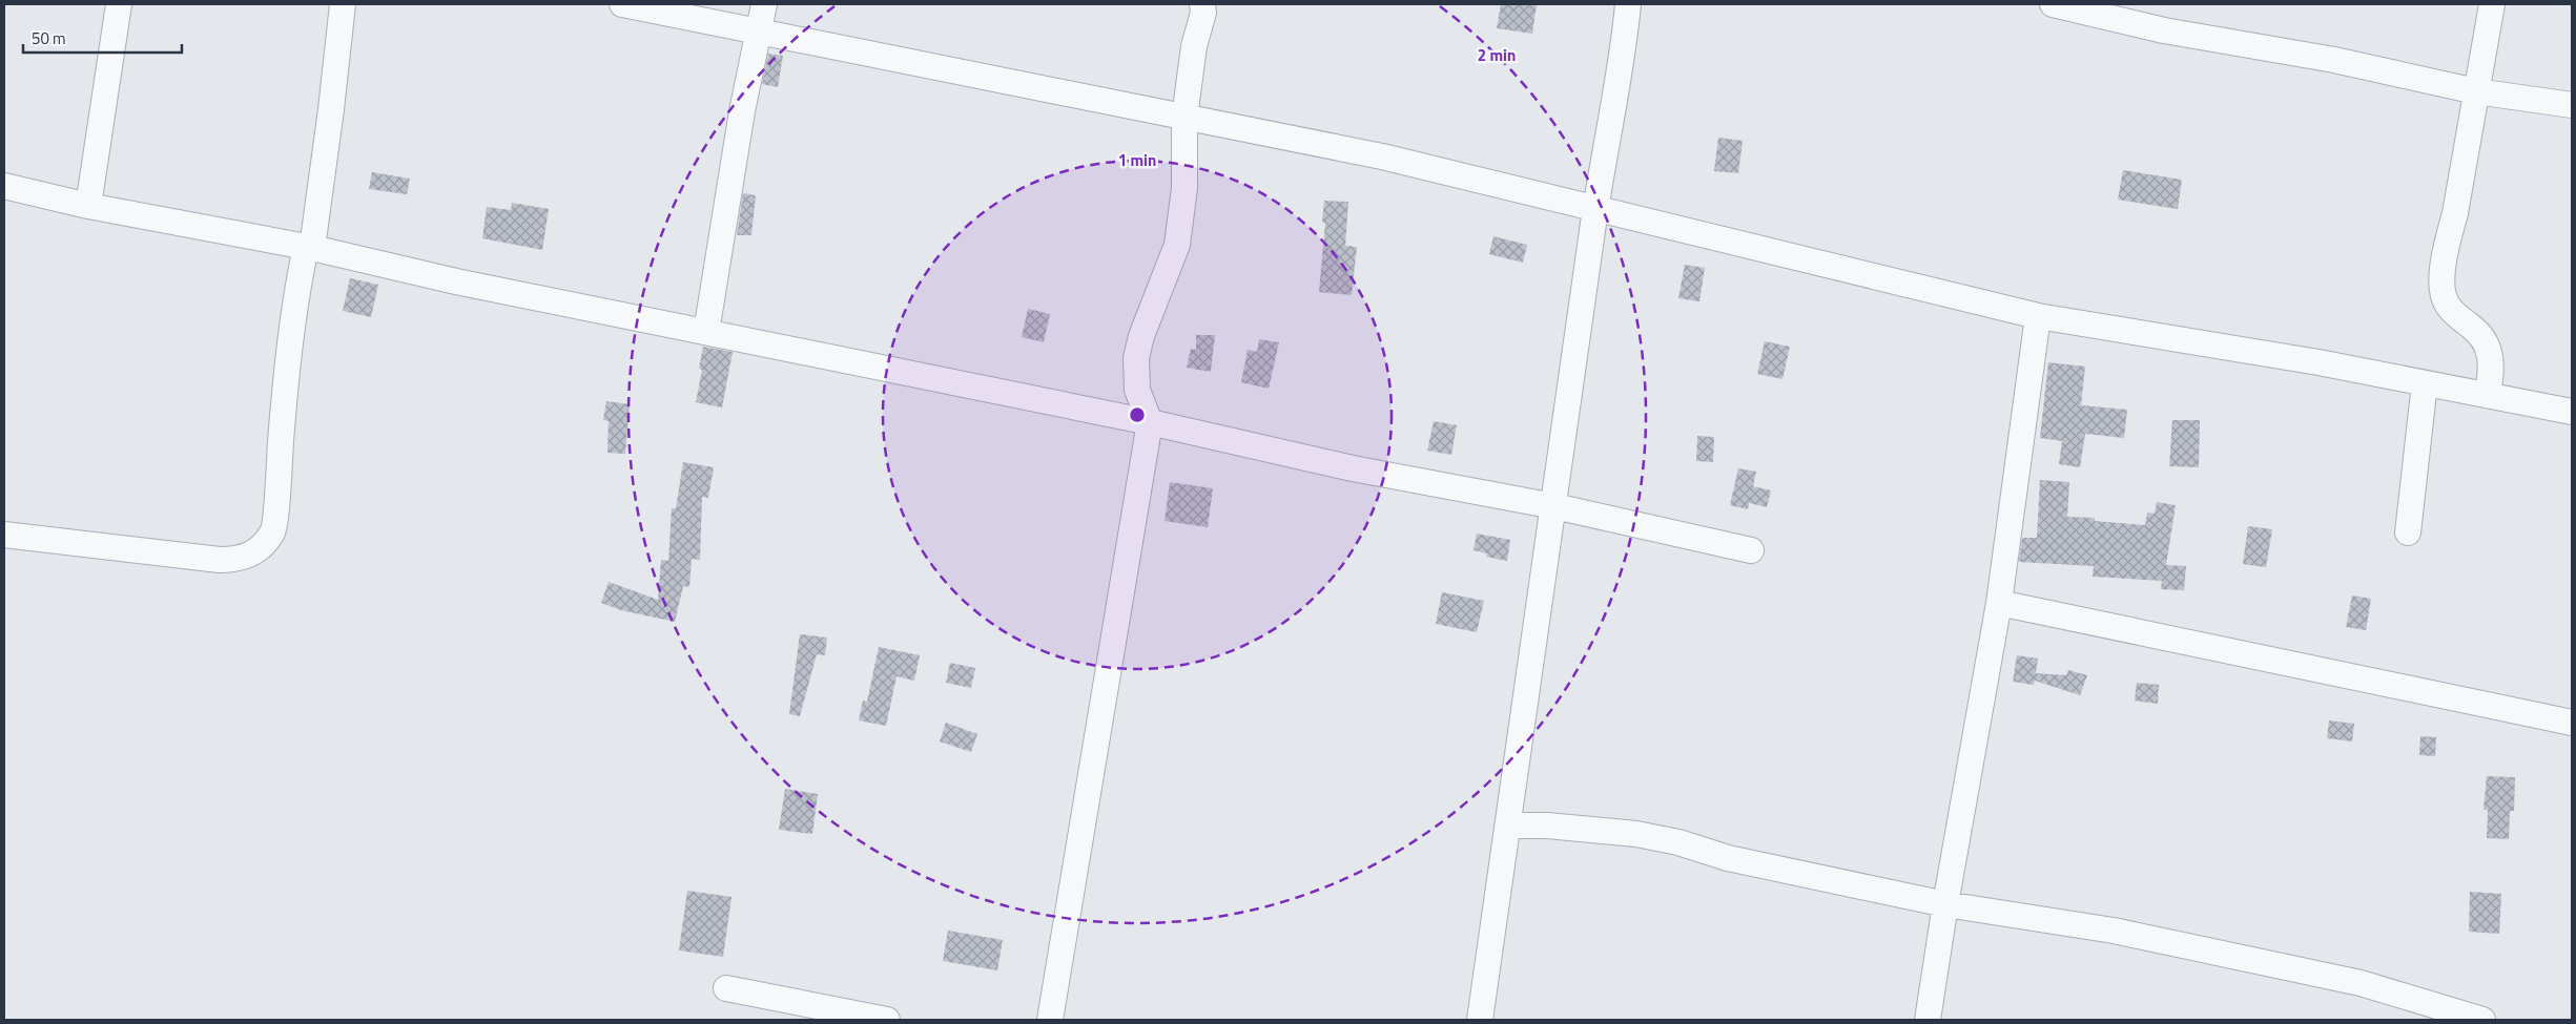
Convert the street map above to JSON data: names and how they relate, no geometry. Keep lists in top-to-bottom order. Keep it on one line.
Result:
{"scale_bar":"50 m","rings":["2 min","1 min"]}
